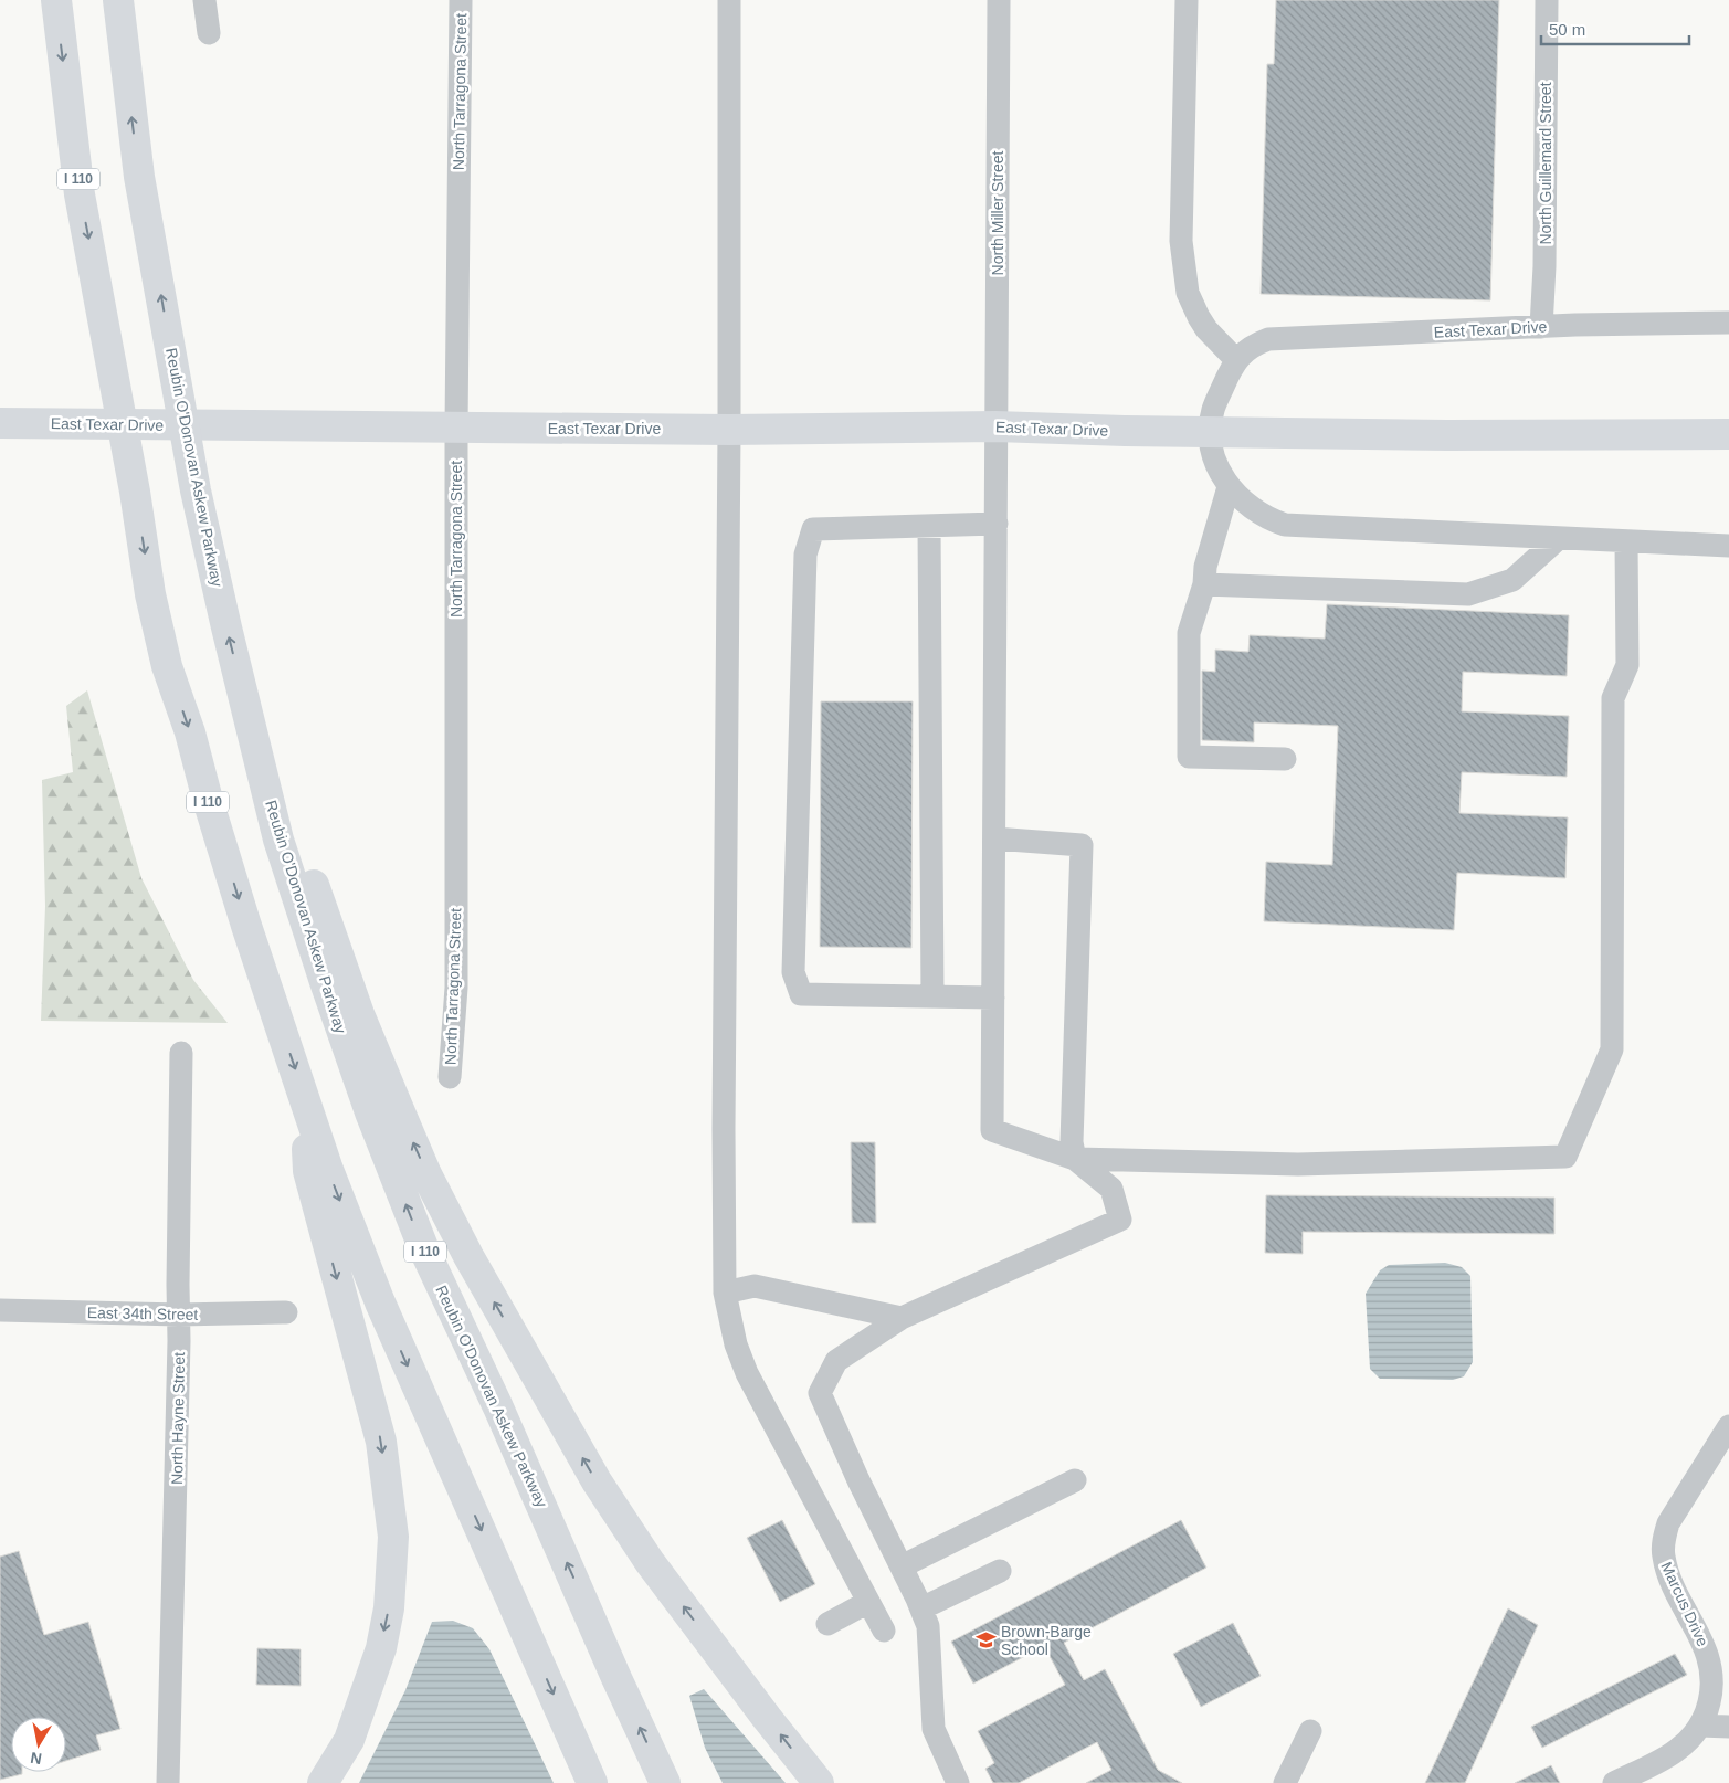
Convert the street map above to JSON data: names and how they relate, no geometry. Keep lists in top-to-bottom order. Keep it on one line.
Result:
{"streets":{"main road":["I 110","East Texar Drive","Reubin O'Donovan Askew Parkway"],"street":["North Tarragona Street","North Guillemard Street","North Miller Street","East 34th Street","North Hayne Street","Marcus Drive"]},"crossings":[["North Tarragona Street","East Texar Drive"],["North Guillemard Street","East Texar Drive"],["North Miller Street","East Texar Drive"],["East 34th Street","North Hayne Street"]],"places":{"school or university":["Brown-Barge School"]},"scale_bar":"50 m","north":"bottom"}
